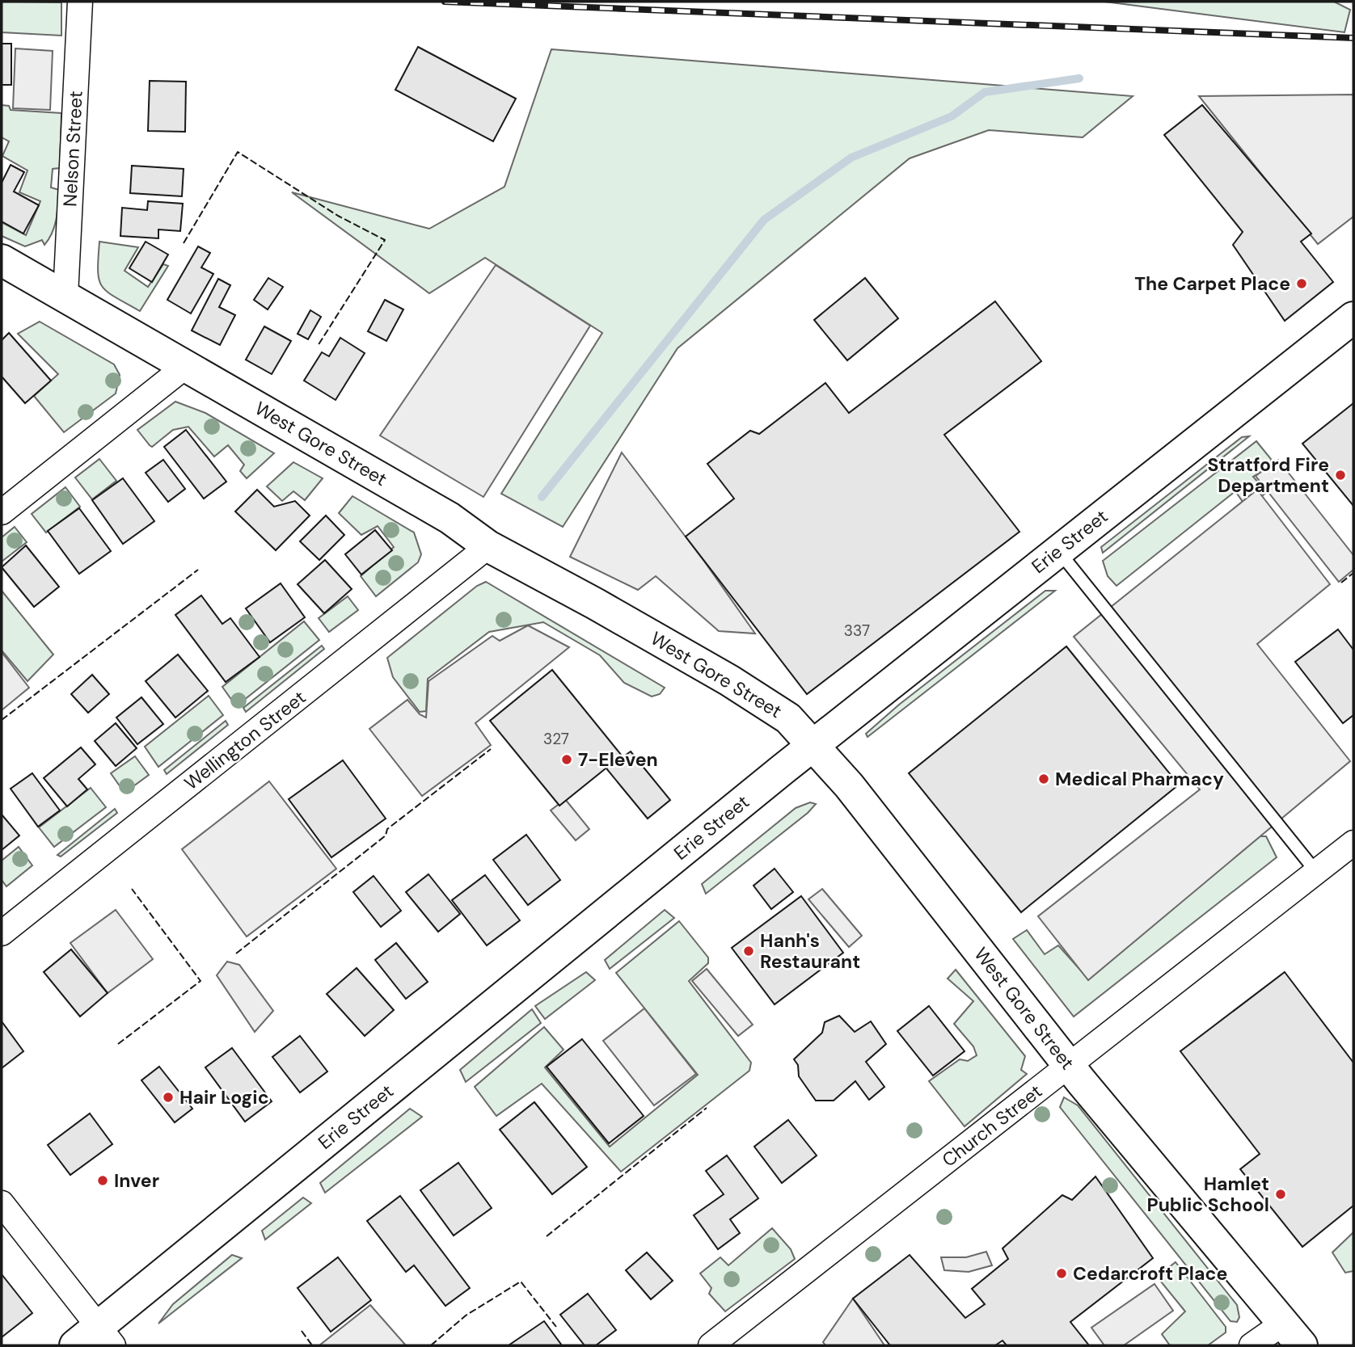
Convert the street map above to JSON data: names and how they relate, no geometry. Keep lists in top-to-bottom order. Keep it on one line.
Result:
{"streets":{"street":["Nelson Street","West Gore Street","Erie Street","Wellington Street","Church Street"]},"crossings":[["Nelson Street","West Gore Street"],["West Gore Street","Erie Street"],["West Gore Street","Wellington Street"],["West Gore Street","Church Street"]],"places":["The Carpet Place","Stratford Fire Department","7-Eleven","Medical Pharmacy","Hanh's Restaurant","Hair Logic","Inver","Hamlet Public School","Cedarcroft Place"],"house_numbers":["337","327"]}
